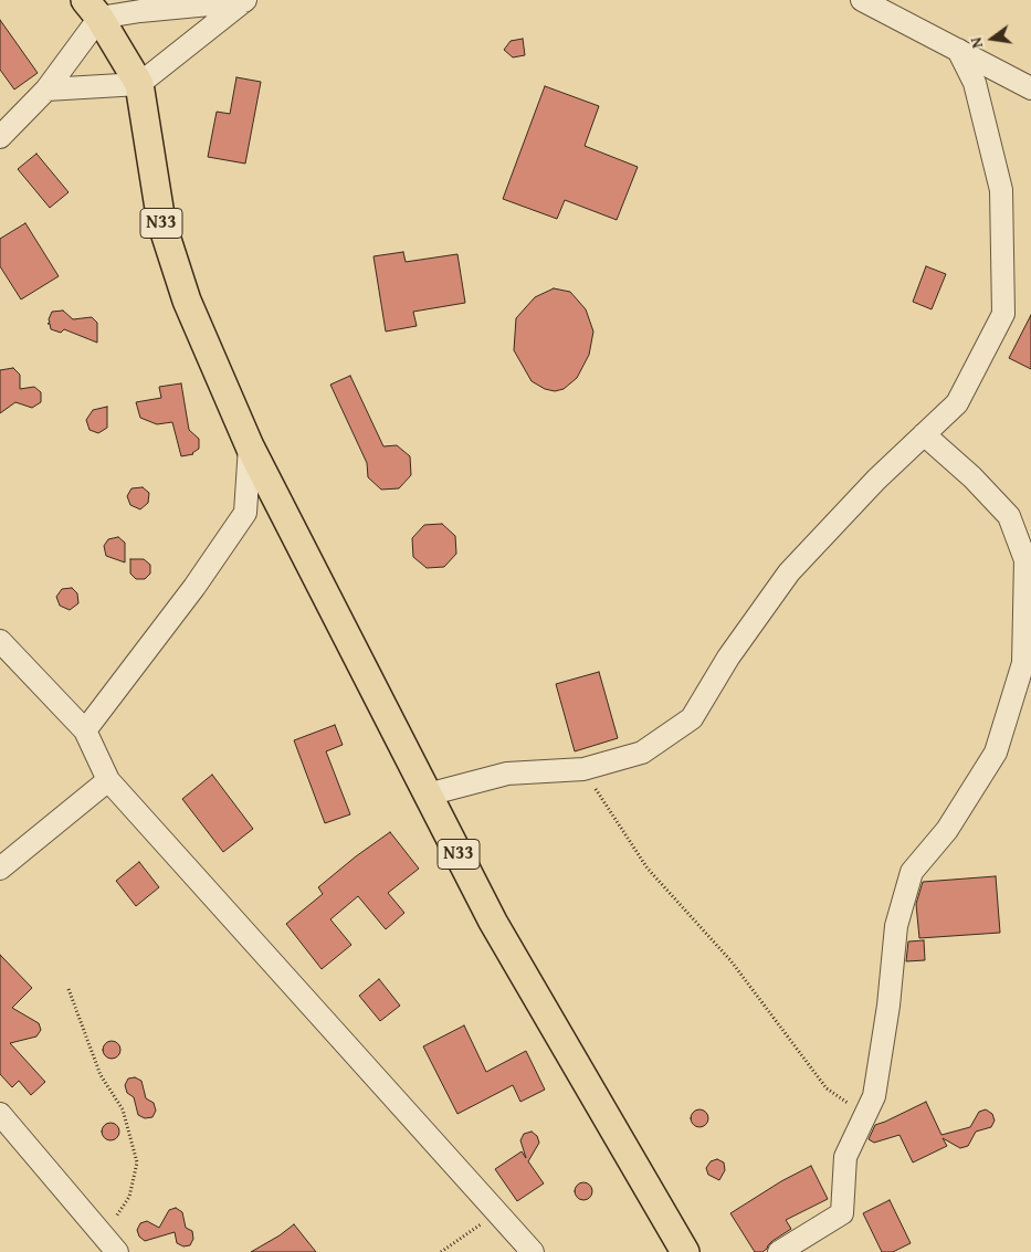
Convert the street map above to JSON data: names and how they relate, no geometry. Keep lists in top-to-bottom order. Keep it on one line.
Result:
{"streets":{"main road":["N33"]},"north":"left"}
